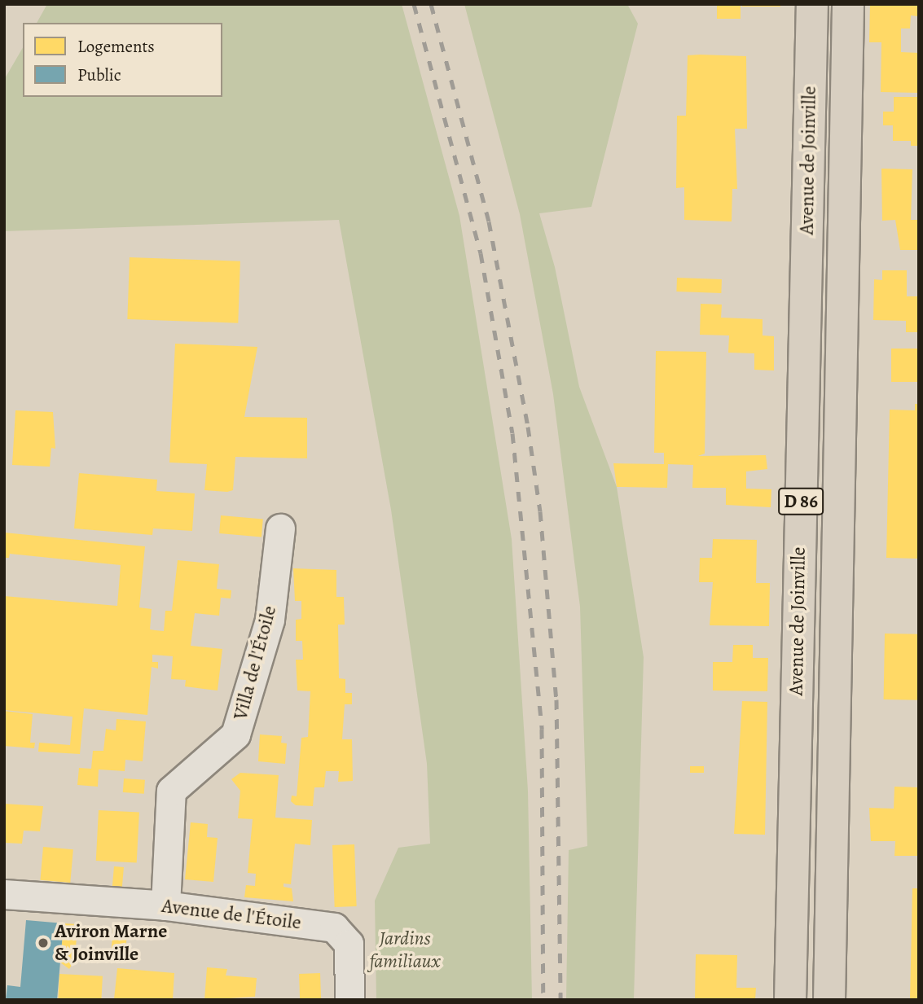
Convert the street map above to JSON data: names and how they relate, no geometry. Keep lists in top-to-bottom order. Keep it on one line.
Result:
{"streets":{"main road":["Avenue de Joinville","D 86"],"street":["Villa de l'Étoile","Avenue de l'Étoile"]},"crossings":[["Villa de l'Étoile","Avenue de l'Étoile"]],"parks":["Jardins familiaux"],"places":["Aviron Marne & Joinville"],"legend":["Logements","Public"]}
